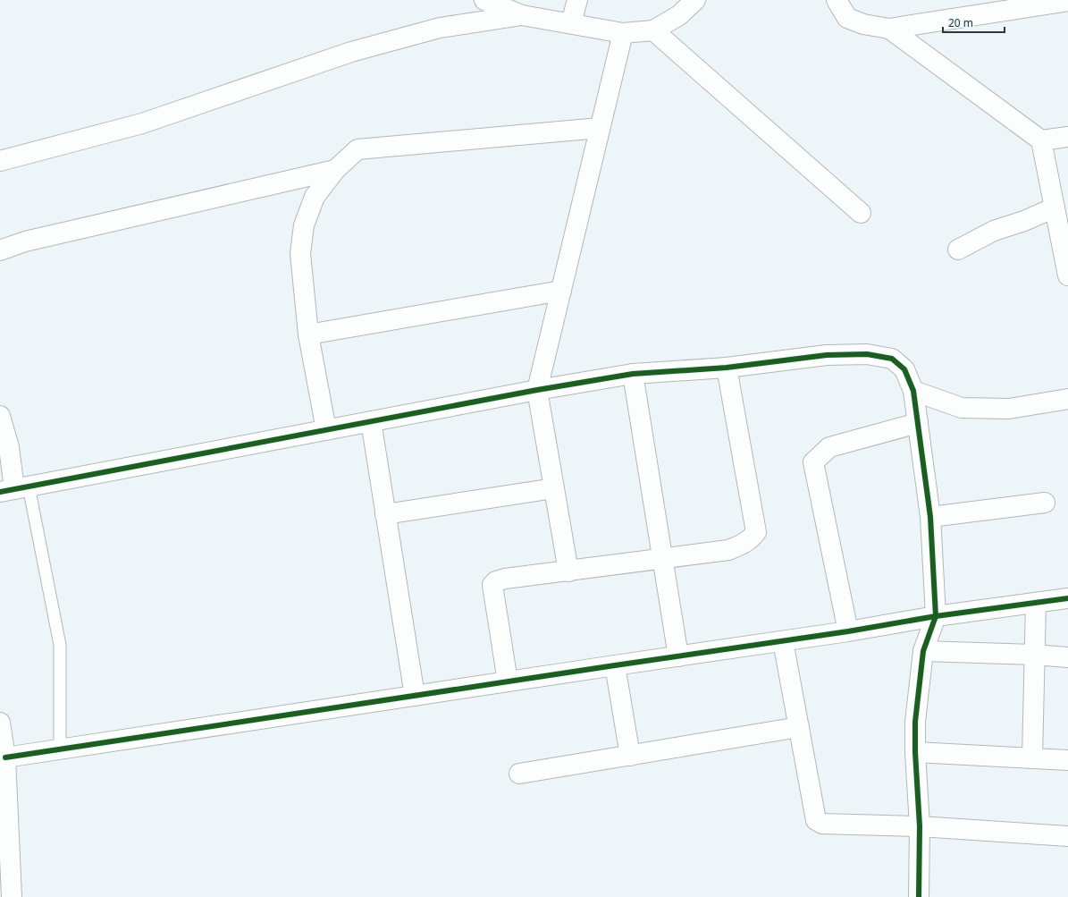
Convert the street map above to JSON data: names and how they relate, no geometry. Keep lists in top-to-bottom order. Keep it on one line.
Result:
{"scale_bar":"20 m"}
